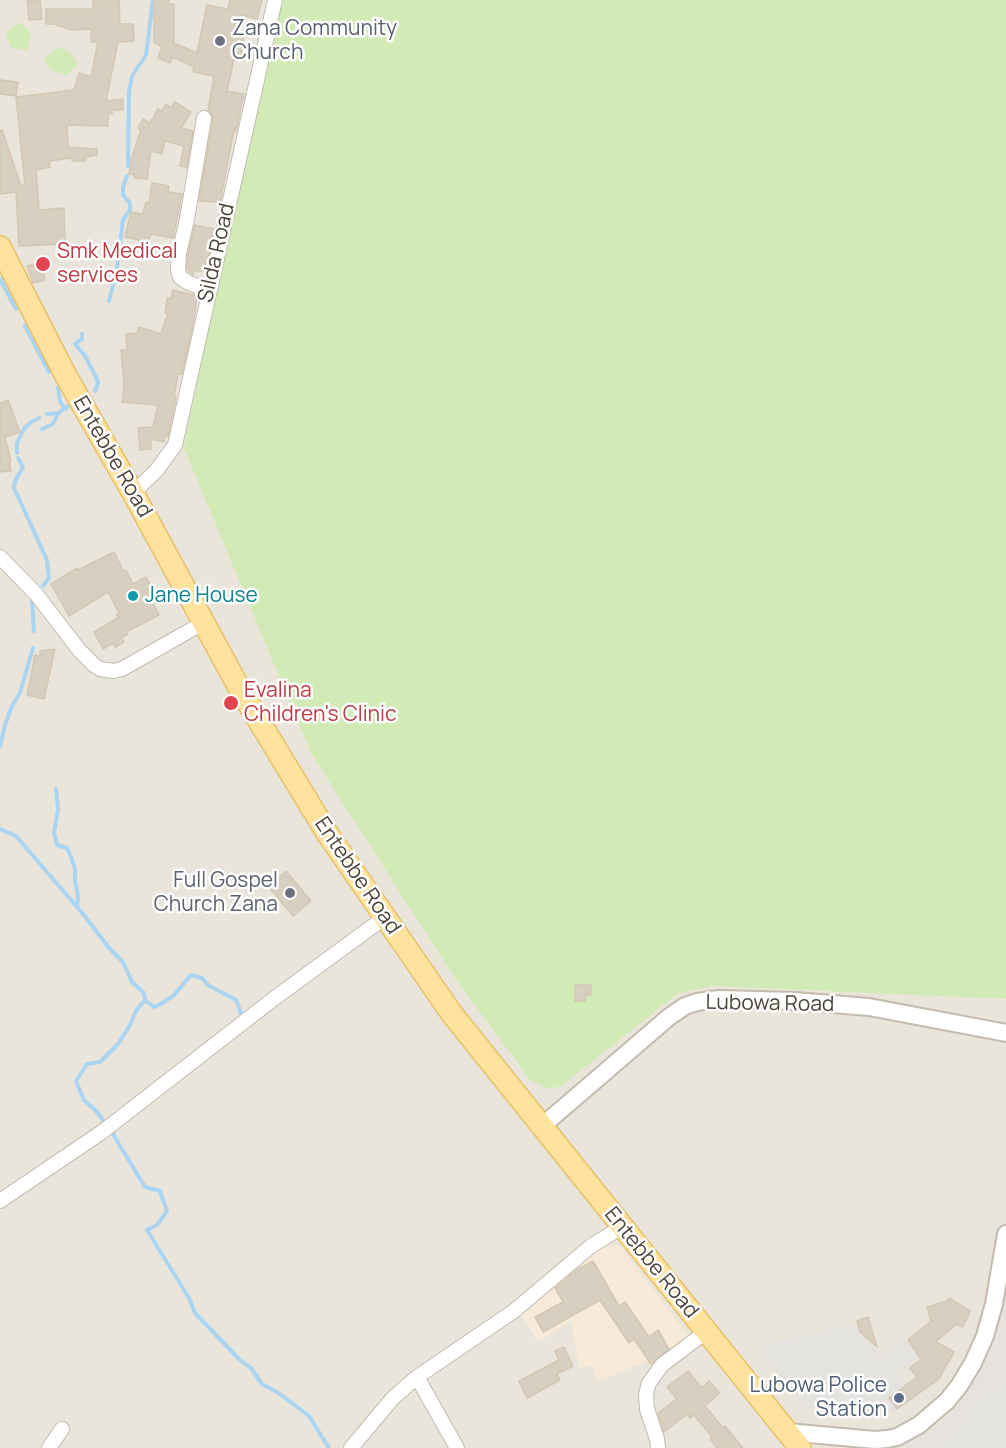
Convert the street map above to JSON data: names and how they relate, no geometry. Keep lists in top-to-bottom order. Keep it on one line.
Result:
{"streets":{"main road":["Entebbe Road"],"street":["Silda Road","Lubowa Road"]},"crossings":[["Silda Road","Entebbe Road"],["Entebbe Road","Lubowa Road"]],"places":["Zana Community Church","Smk Medical services","Jane House","Evalina Children's Clinic","Full Gospel Church Zana","Lubowa Police Station"]}
